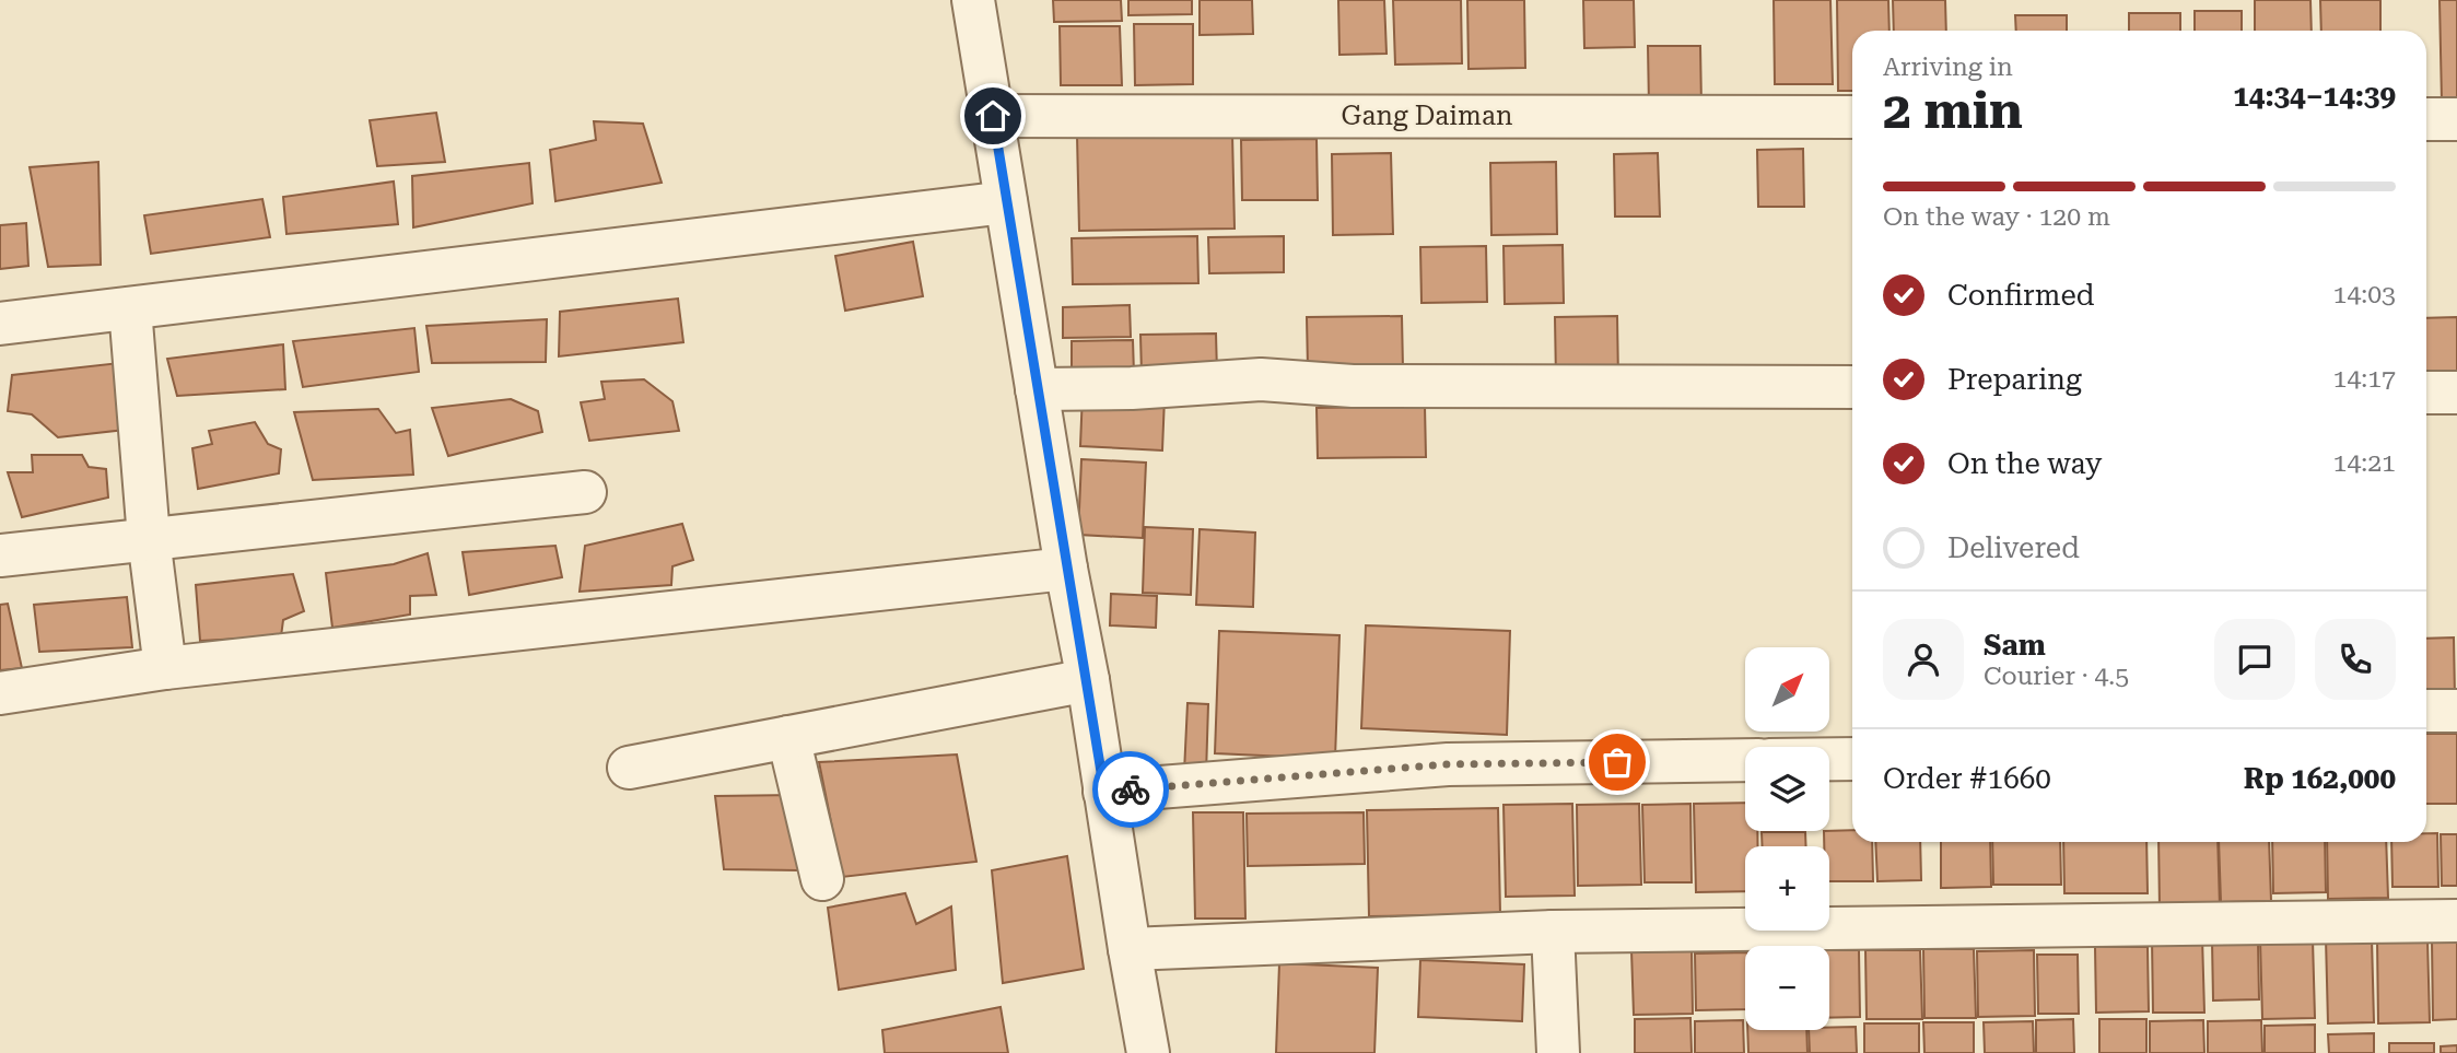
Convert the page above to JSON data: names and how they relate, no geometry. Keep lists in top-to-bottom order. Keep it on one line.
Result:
{"streets":{"street":["Gang Daiman"]},"north":"top right","page":{"heading":["2 min","Arriving in","14:34–14:39"],"panel":["Sam","Courier · 4.5","Order #1660","Rp 162,000"],"bar":"On the way · 120 m","list":[["Confirmed","14:03"],["Preparing","14:17"],["On the way","14:21"],"Delivered"],"map_buttons":["+","−"]}}
